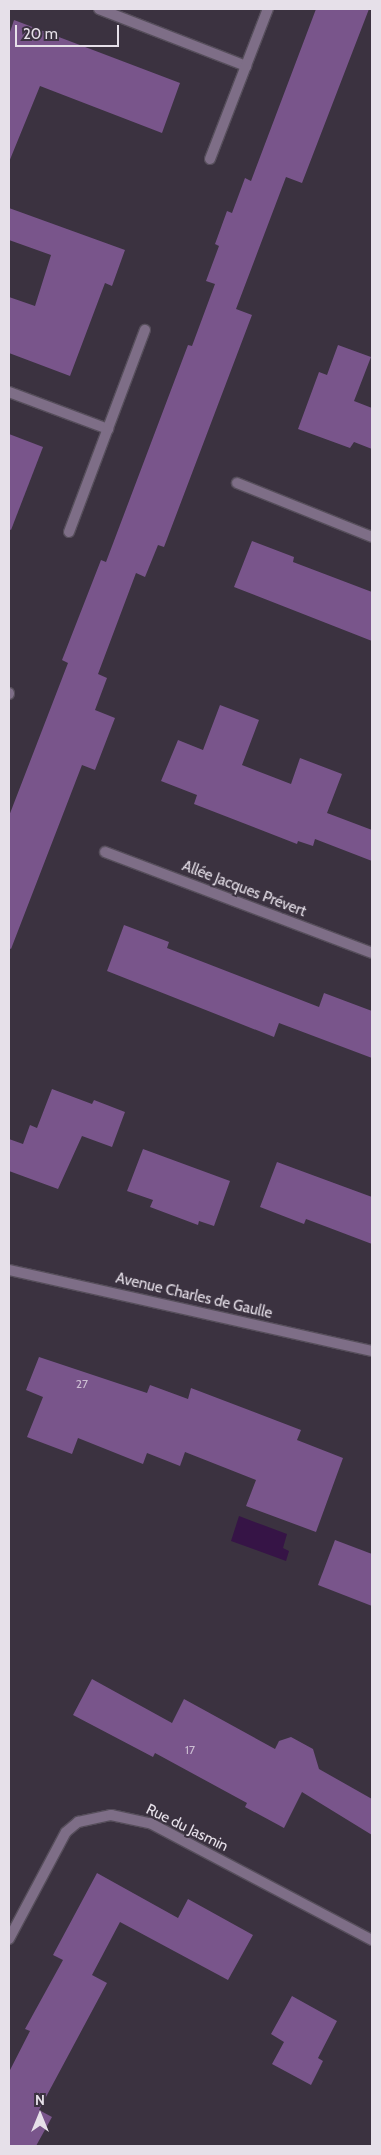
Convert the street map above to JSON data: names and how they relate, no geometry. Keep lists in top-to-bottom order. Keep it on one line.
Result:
{"streets":{"street":["Allée Jacques Prévert","Avenue Charles de Gaulle","Rue du Jasmin"]},"house_numbers":["27","17"],"scale_bar":"20 m","north":"top"}
